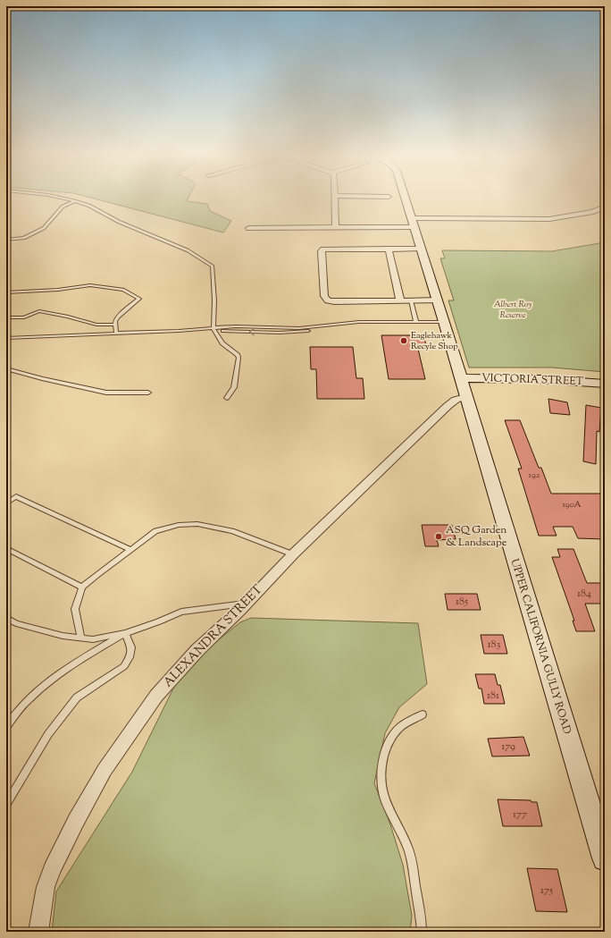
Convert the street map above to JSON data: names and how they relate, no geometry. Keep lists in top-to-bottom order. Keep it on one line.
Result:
{"streets":{"street":["VICTORIA STREET","ALEXANDRA STREET","UPPER CALIFORNIA GULLY ROAD"]},"crossings":[["VICTORIA STREET","UPPER CALIFORNIA GULLY ROAD"],["ALEXANDRA STREET","UPPER CALIFORNIA GULLY ROAD"]],"parks":["Albert Roy Reserve"],"places":["Eaglehawk Recyle Shop","ASQ Garden & Landscape"],"house_numbers":["192","190A","184","185","183","181","179","177","175"]}
